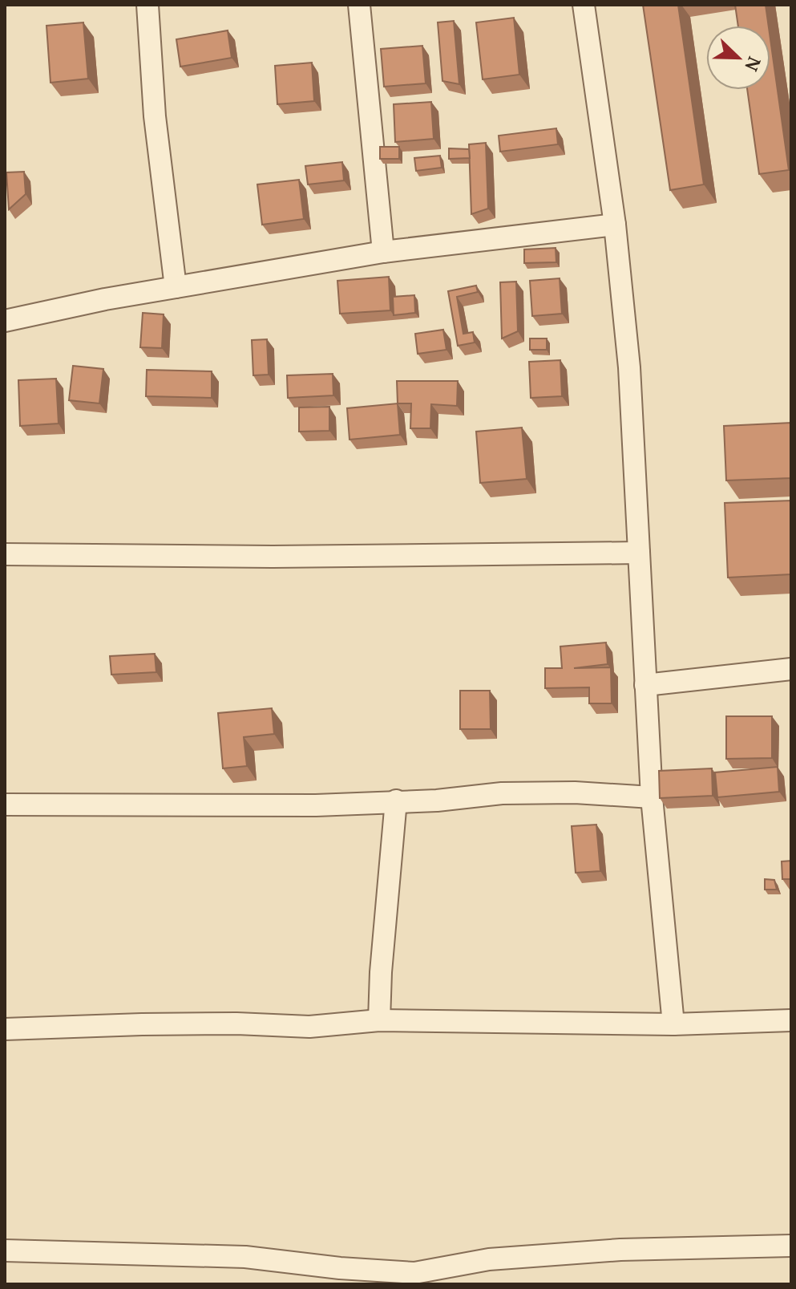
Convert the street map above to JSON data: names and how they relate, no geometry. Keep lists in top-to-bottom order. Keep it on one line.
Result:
{"north":"bottom right"}
